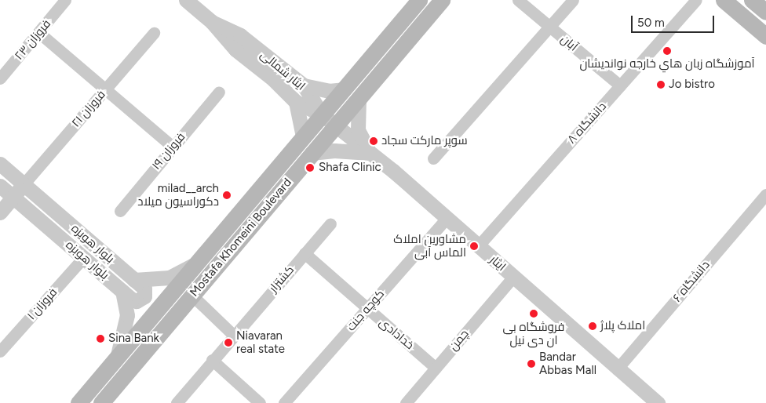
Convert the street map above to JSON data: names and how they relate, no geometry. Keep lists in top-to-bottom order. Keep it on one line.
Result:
{"streets":{"main road":["Mostafa Khomeini Boulevard"],"street":["فروزان ۲۳","آبان","ایثار شمالی","فروزان ۲۱","دانشگاه ۸","فروزان ۱۹","بلوار هویزه","بلوار هوبزه","ایثار","کشتزار","دانشگاه ۶","فروزان ۱","کوچه جنت","خدادادی","چمن"]},"crossings":[["آبان","دانشگاه ۸"],["ایثار شمالی","Mostafa Khomeini Boulevard"],["ایثار شمالی","ایثار"],["فروزان ۲۱","بلوار هویزه"],["دانشگاه ۸","ایثار"],["Mostafa Khomeini Boulevard","ایثار"],["بلوار هویزه","بلوار هوبزه"],["بلوار هوبزه","فروزان ۱"],["ایثار","دانشگاه ۶"],["ایثار","کوچه جنت"],["ایثار","چمن"],["کشتزار","خدادادی"],["کوچه جنت","خدادادی"],["خدادادی","چمن"]],"places":["آموزشگاه زبان هاي خارجه نوانديشان","Jo bistro","سوپر مارکت سجاد","Shafa Clinic","milad__arch دکوراسیون میلاد","مشاورین املاک الماس آبی","فروشگاه بی ان دی نیل","املاک پلاژ","Sina Bank","Niavaran real state","Bandar Abbas Mall"],"scale_bar":"50 m"}
